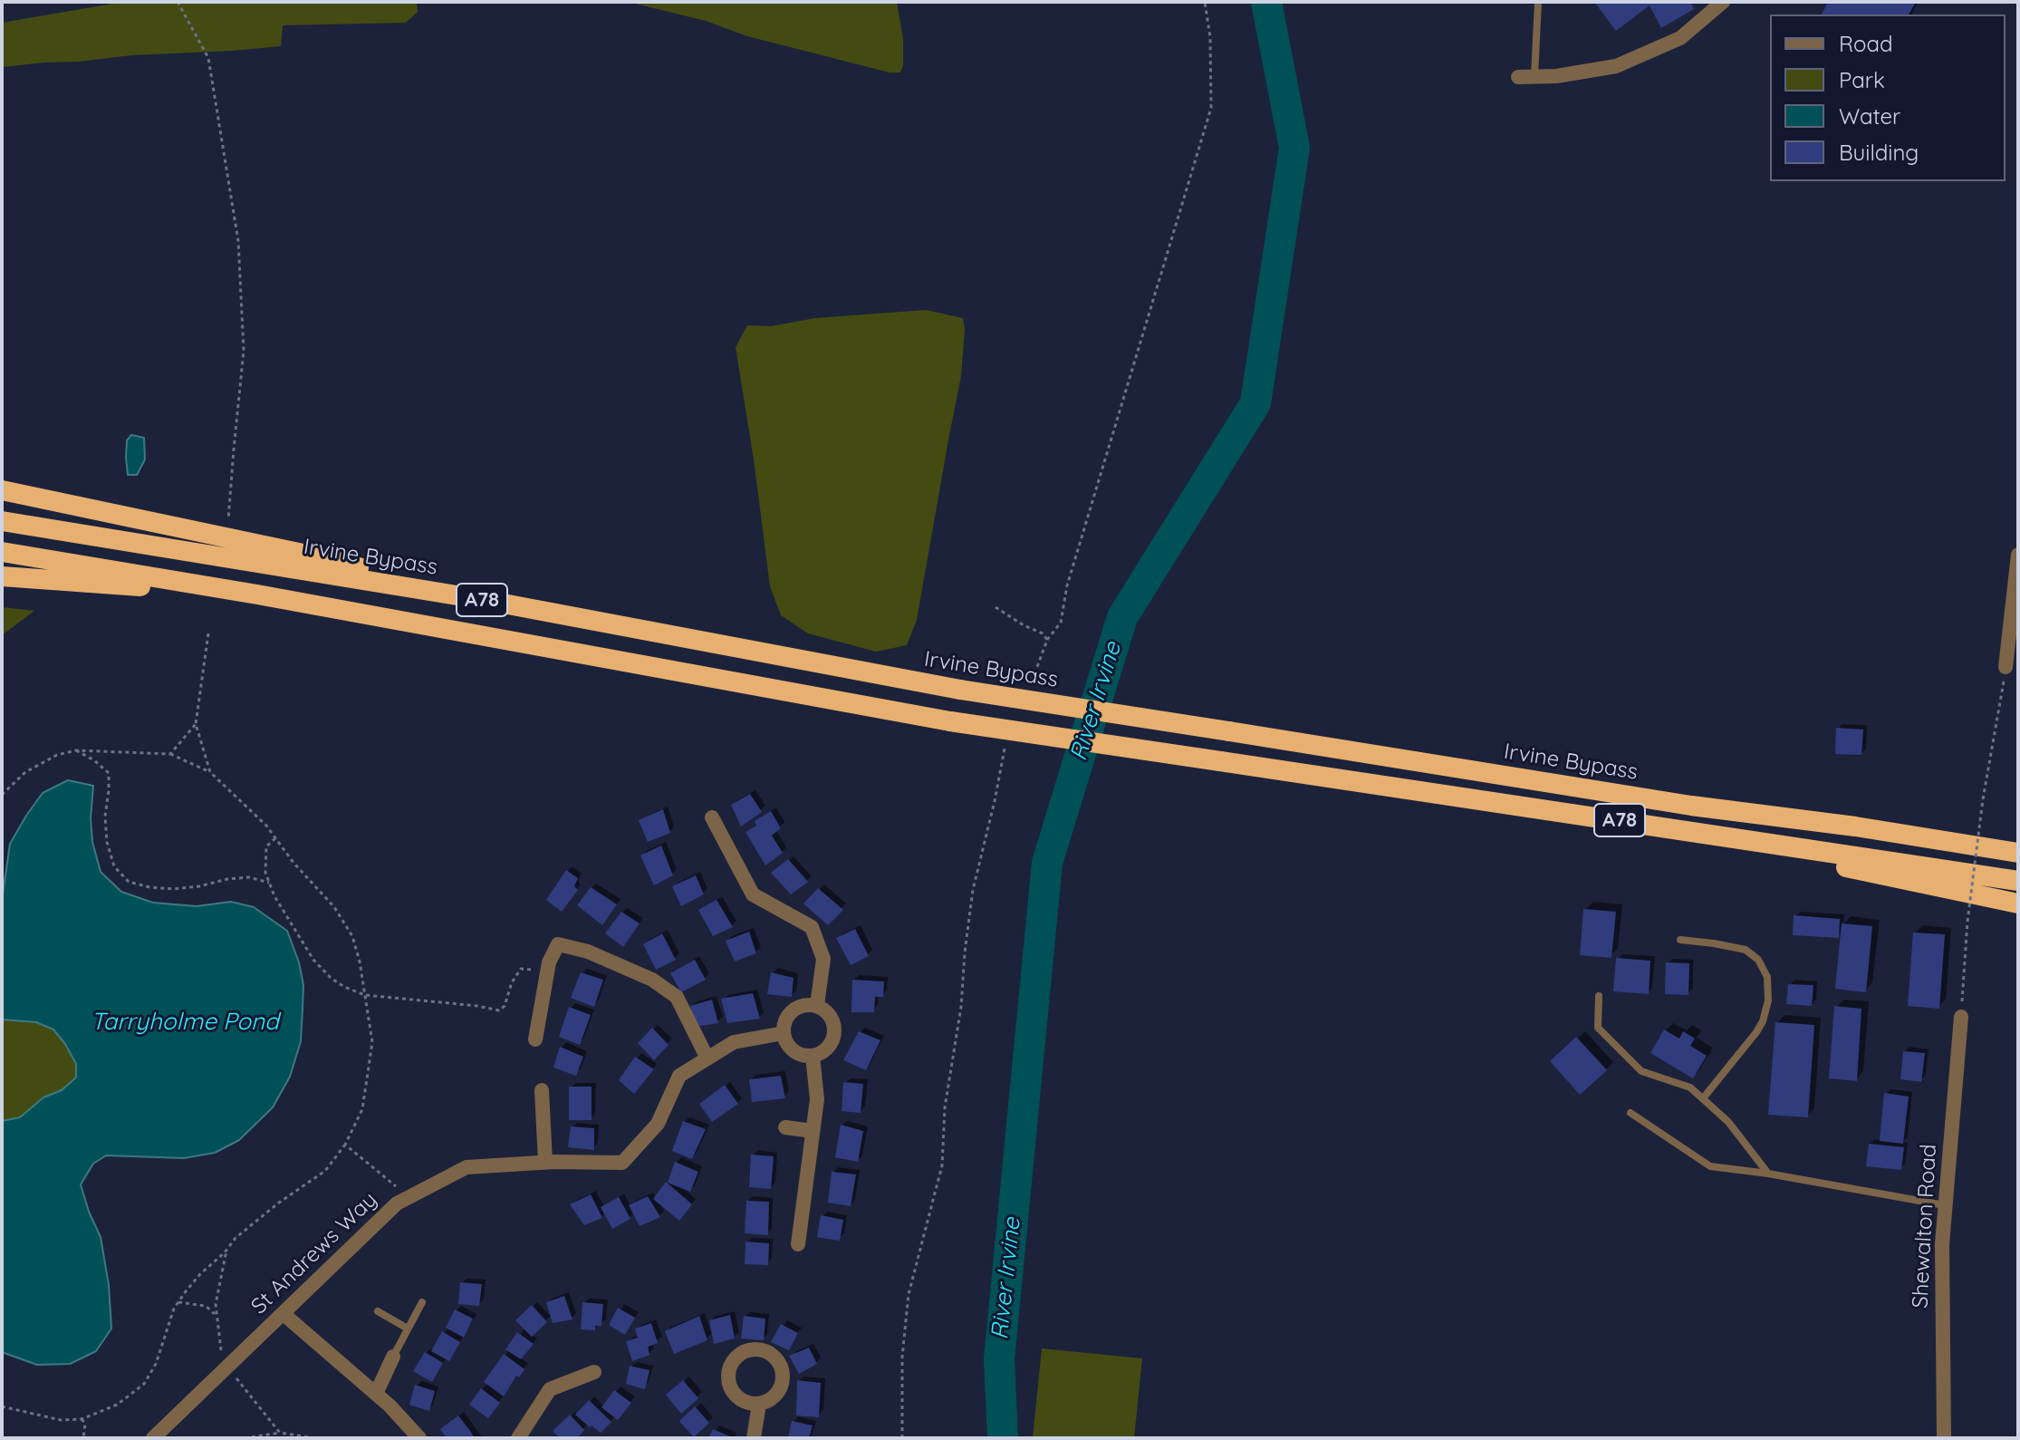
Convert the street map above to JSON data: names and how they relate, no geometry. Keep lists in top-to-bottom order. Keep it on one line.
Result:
{"streets":{"highway":["Irvine Bypass","A78"],"street":["Shewalton Road","St Andrews Way"]},"crossings":[["Irvine Bypass","A78"]],"water":["River Irvine","Tarryholme Pond"],"legend":["Road","Park","Water","Building"]}
